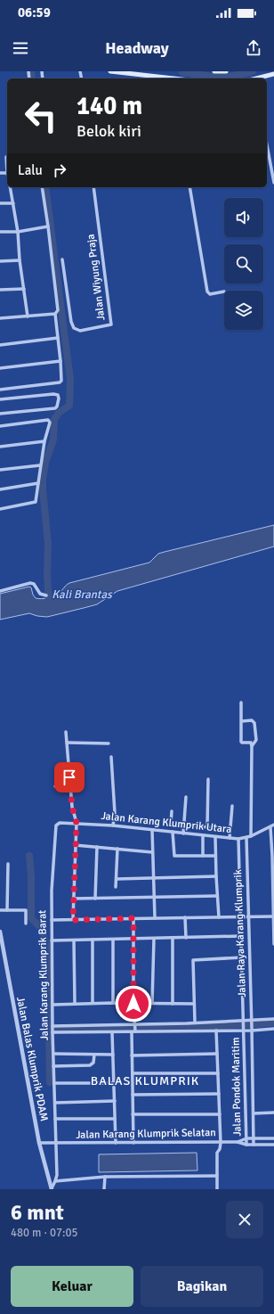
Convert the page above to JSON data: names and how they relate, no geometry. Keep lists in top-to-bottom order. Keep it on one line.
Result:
{"streets":{"street":["Jalan Wiyung Praja","Jalan Karang Klumprik Utara","Jalan Raya Karang Klumprik","Jalan Karang Klumprik Barat","Jalan Balas Klumprik PDAM","Jalan Pondok Maritim","Jalan Karang Klumprik Selatan"]},"crossings":[["Jalan Karang Klumprik Utara","Jalan Raya Karang Klumprik"],["Jalan Karang Klumprik Utara","Jalan Karang Klumprik Barat"],["Jalan Raya Karang Klumprik","Jalan Pondok Maritim"],["Jalan Karang Klumprik Barat","Jalan Balas Klumprik PDAM"],["Jalan Karang Klumprik Barat","Jalan Karang Klumprik Selatan"],["Jalan Balas Klumprik PDAM","Jalan Karang Klumprik Selatan"],["Jalan Pondok Maritim","Jalan Karang Klumprik Selatan"]],"districts":["BALAS KLUMPRIK"],"water":["Kali Brantas"],"page":{"status":"06:59","header":"Headway","turn":["140 m","Belok kiri"],"then":"Lalu","heading":["6 mnt","480 m · 07:05"],"buttons":["Keluar","Bagikan"]}}
